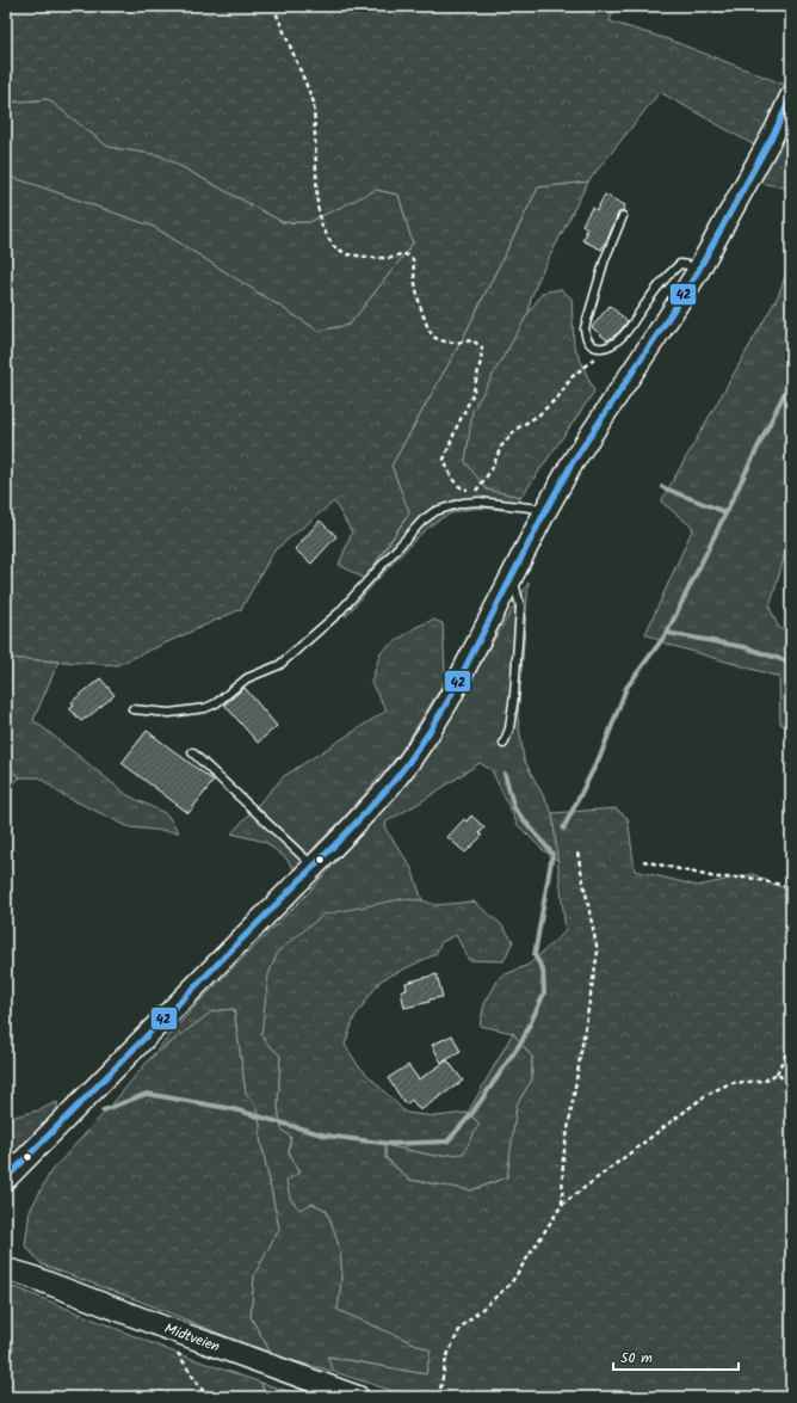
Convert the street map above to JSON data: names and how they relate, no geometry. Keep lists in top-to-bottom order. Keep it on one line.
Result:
{"streets":{"main road":["Midtveien"]},"lines":["transit line 42"],"scale_bar":"50 m"}
